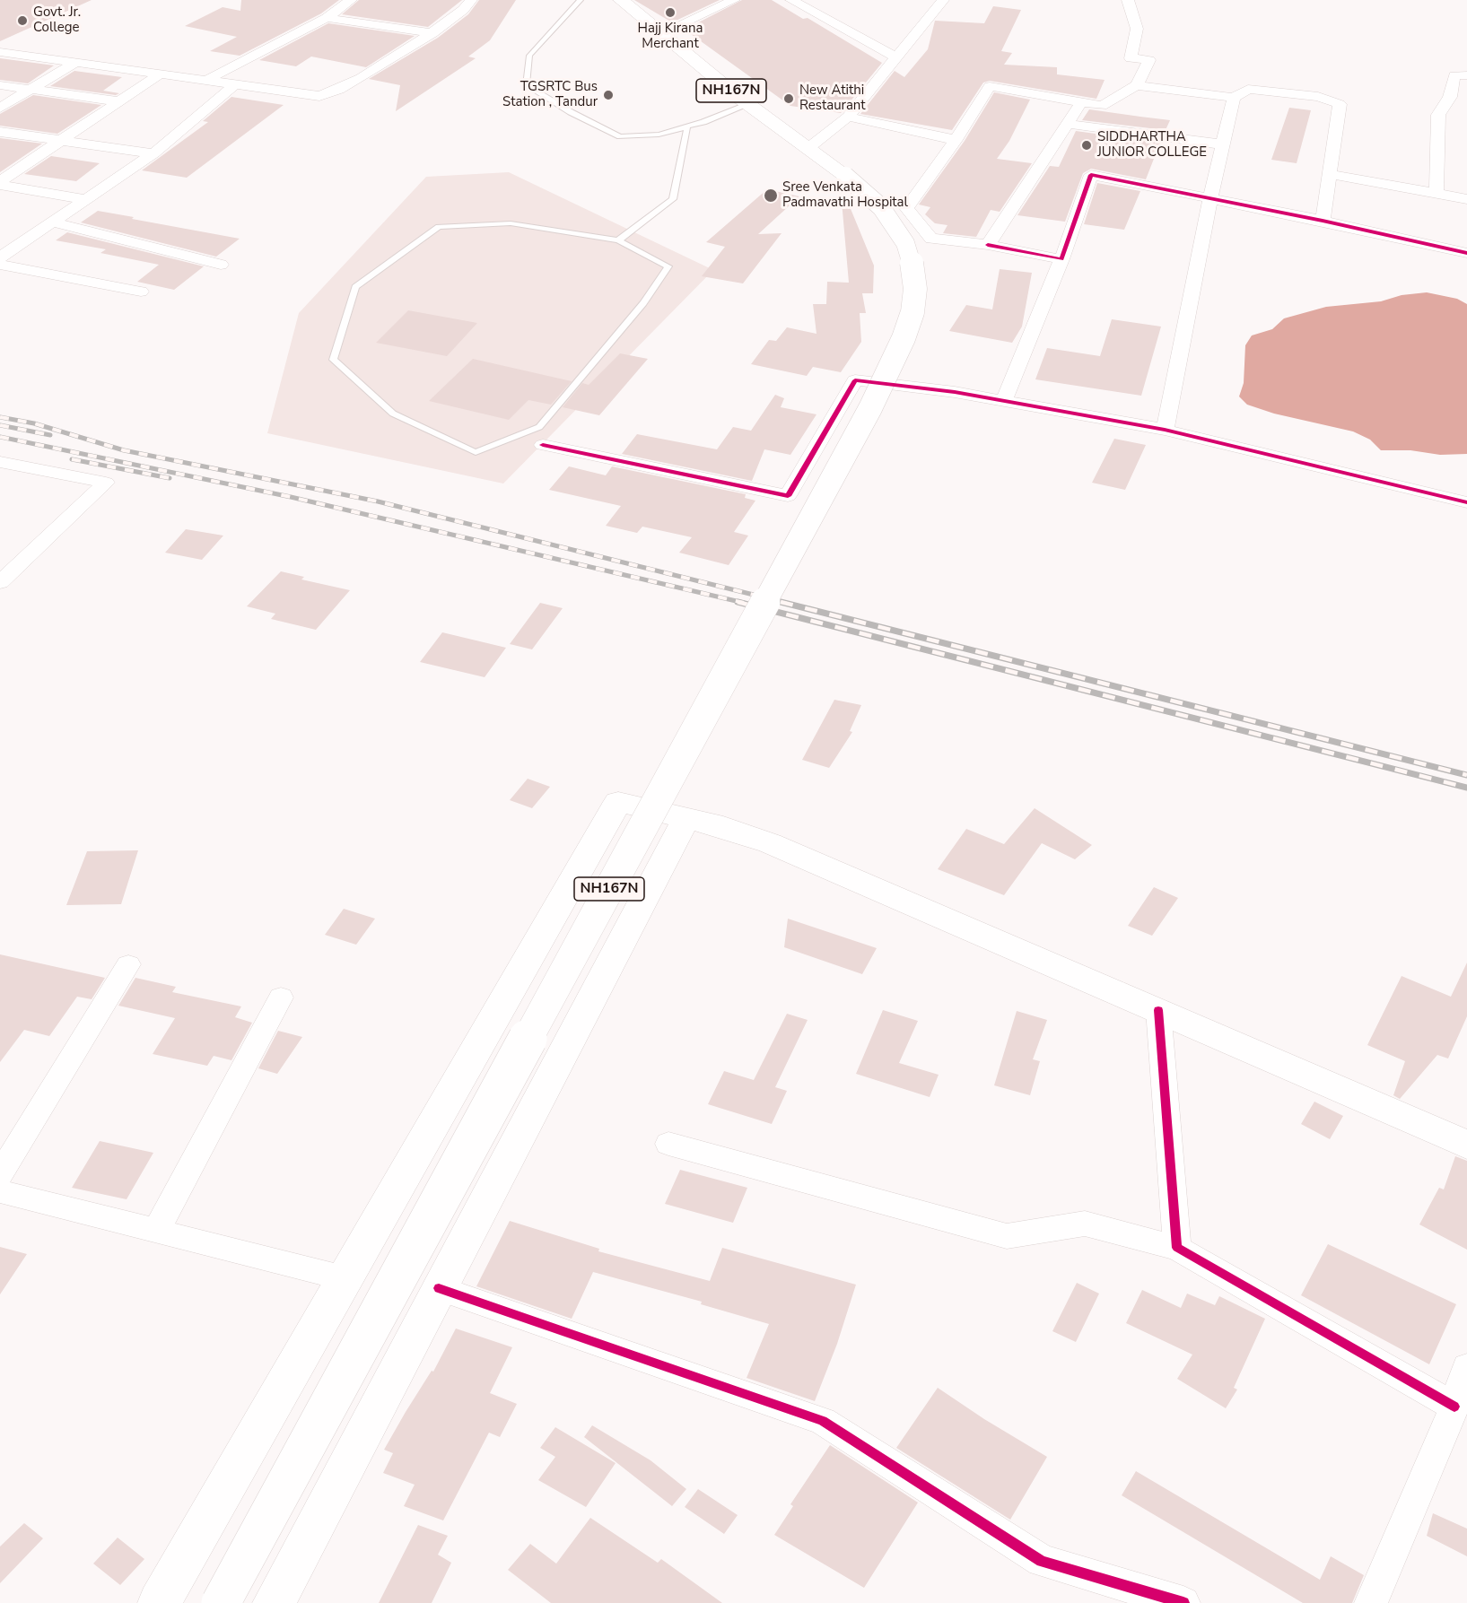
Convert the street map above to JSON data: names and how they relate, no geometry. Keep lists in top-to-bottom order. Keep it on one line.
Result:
{"streets":{"main road":["NH167N"]},"places":["Hajj Kirana Merchant","Govt. Jr. College","TGSRTC Bus Station , Tandur","New Atithi Restaurant","SIDDHARTHA JUNIOR COLLEGE","Sree Venkata Padmavathi Hospital"]}
